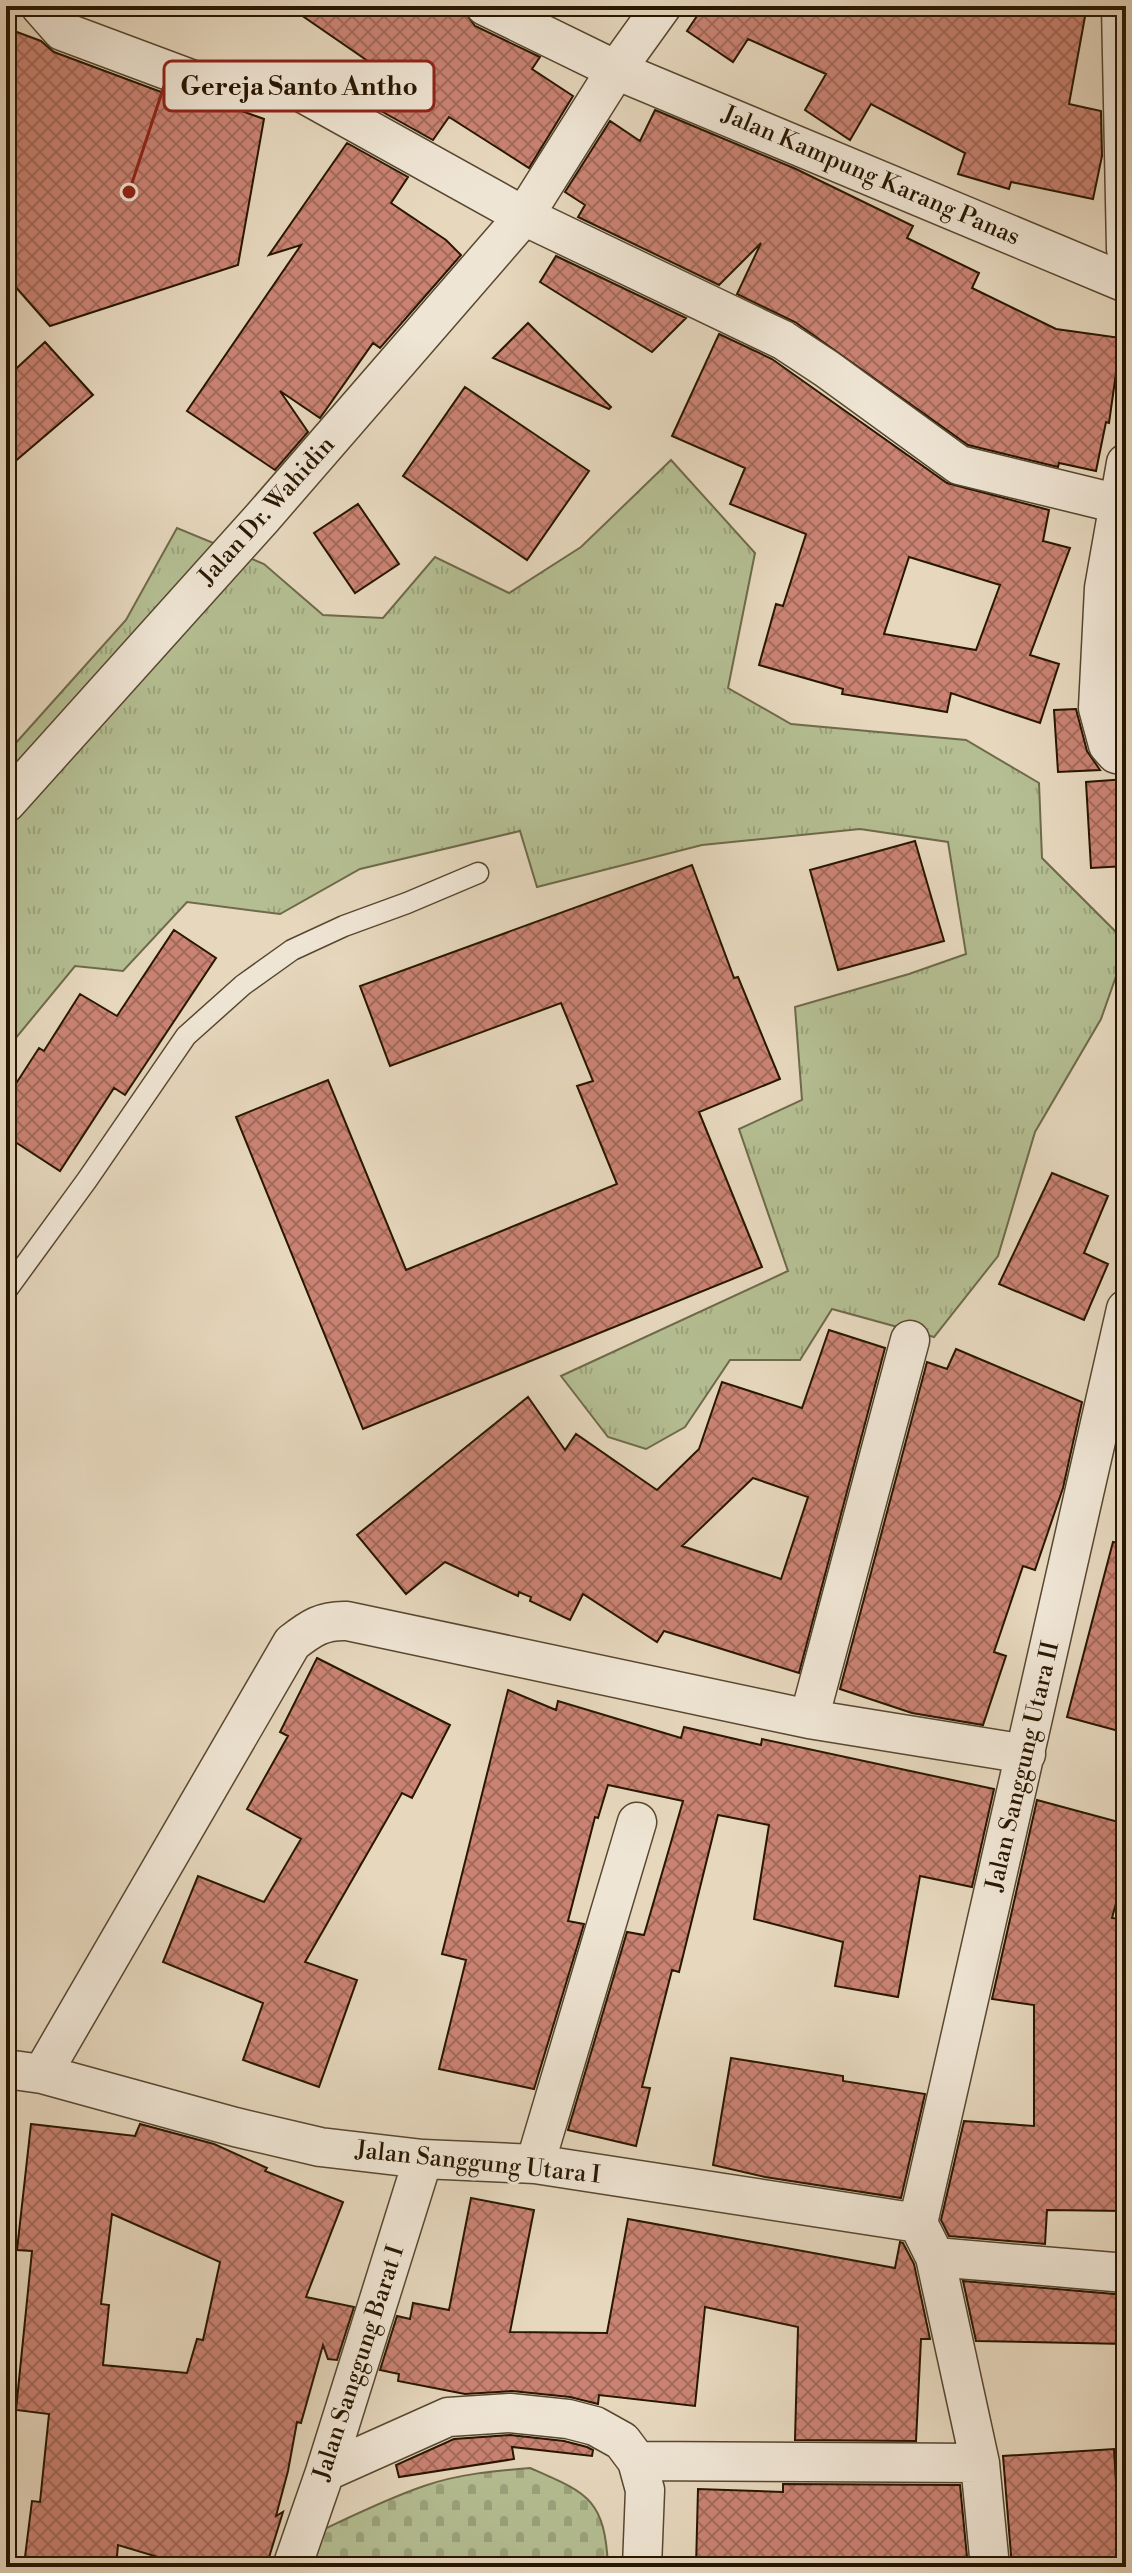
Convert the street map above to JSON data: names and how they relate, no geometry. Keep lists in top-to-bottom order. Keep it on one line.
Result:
{"streets":{"street":["Jalan Kampung Karang Panas","Jalan Dr. Wahidin","Jalan Sanggung Utara II","Jalan Sanggung Utara I","Jalan Sanggung Barat I"]},"crossings":[["Jalan Sanggung Utara II","Jalan Sanggung Utara I"],["Jalan Sanggung Utara I","Jalan Sanggung Barat I"]],"places":["Gereja Santo Antho"]}
